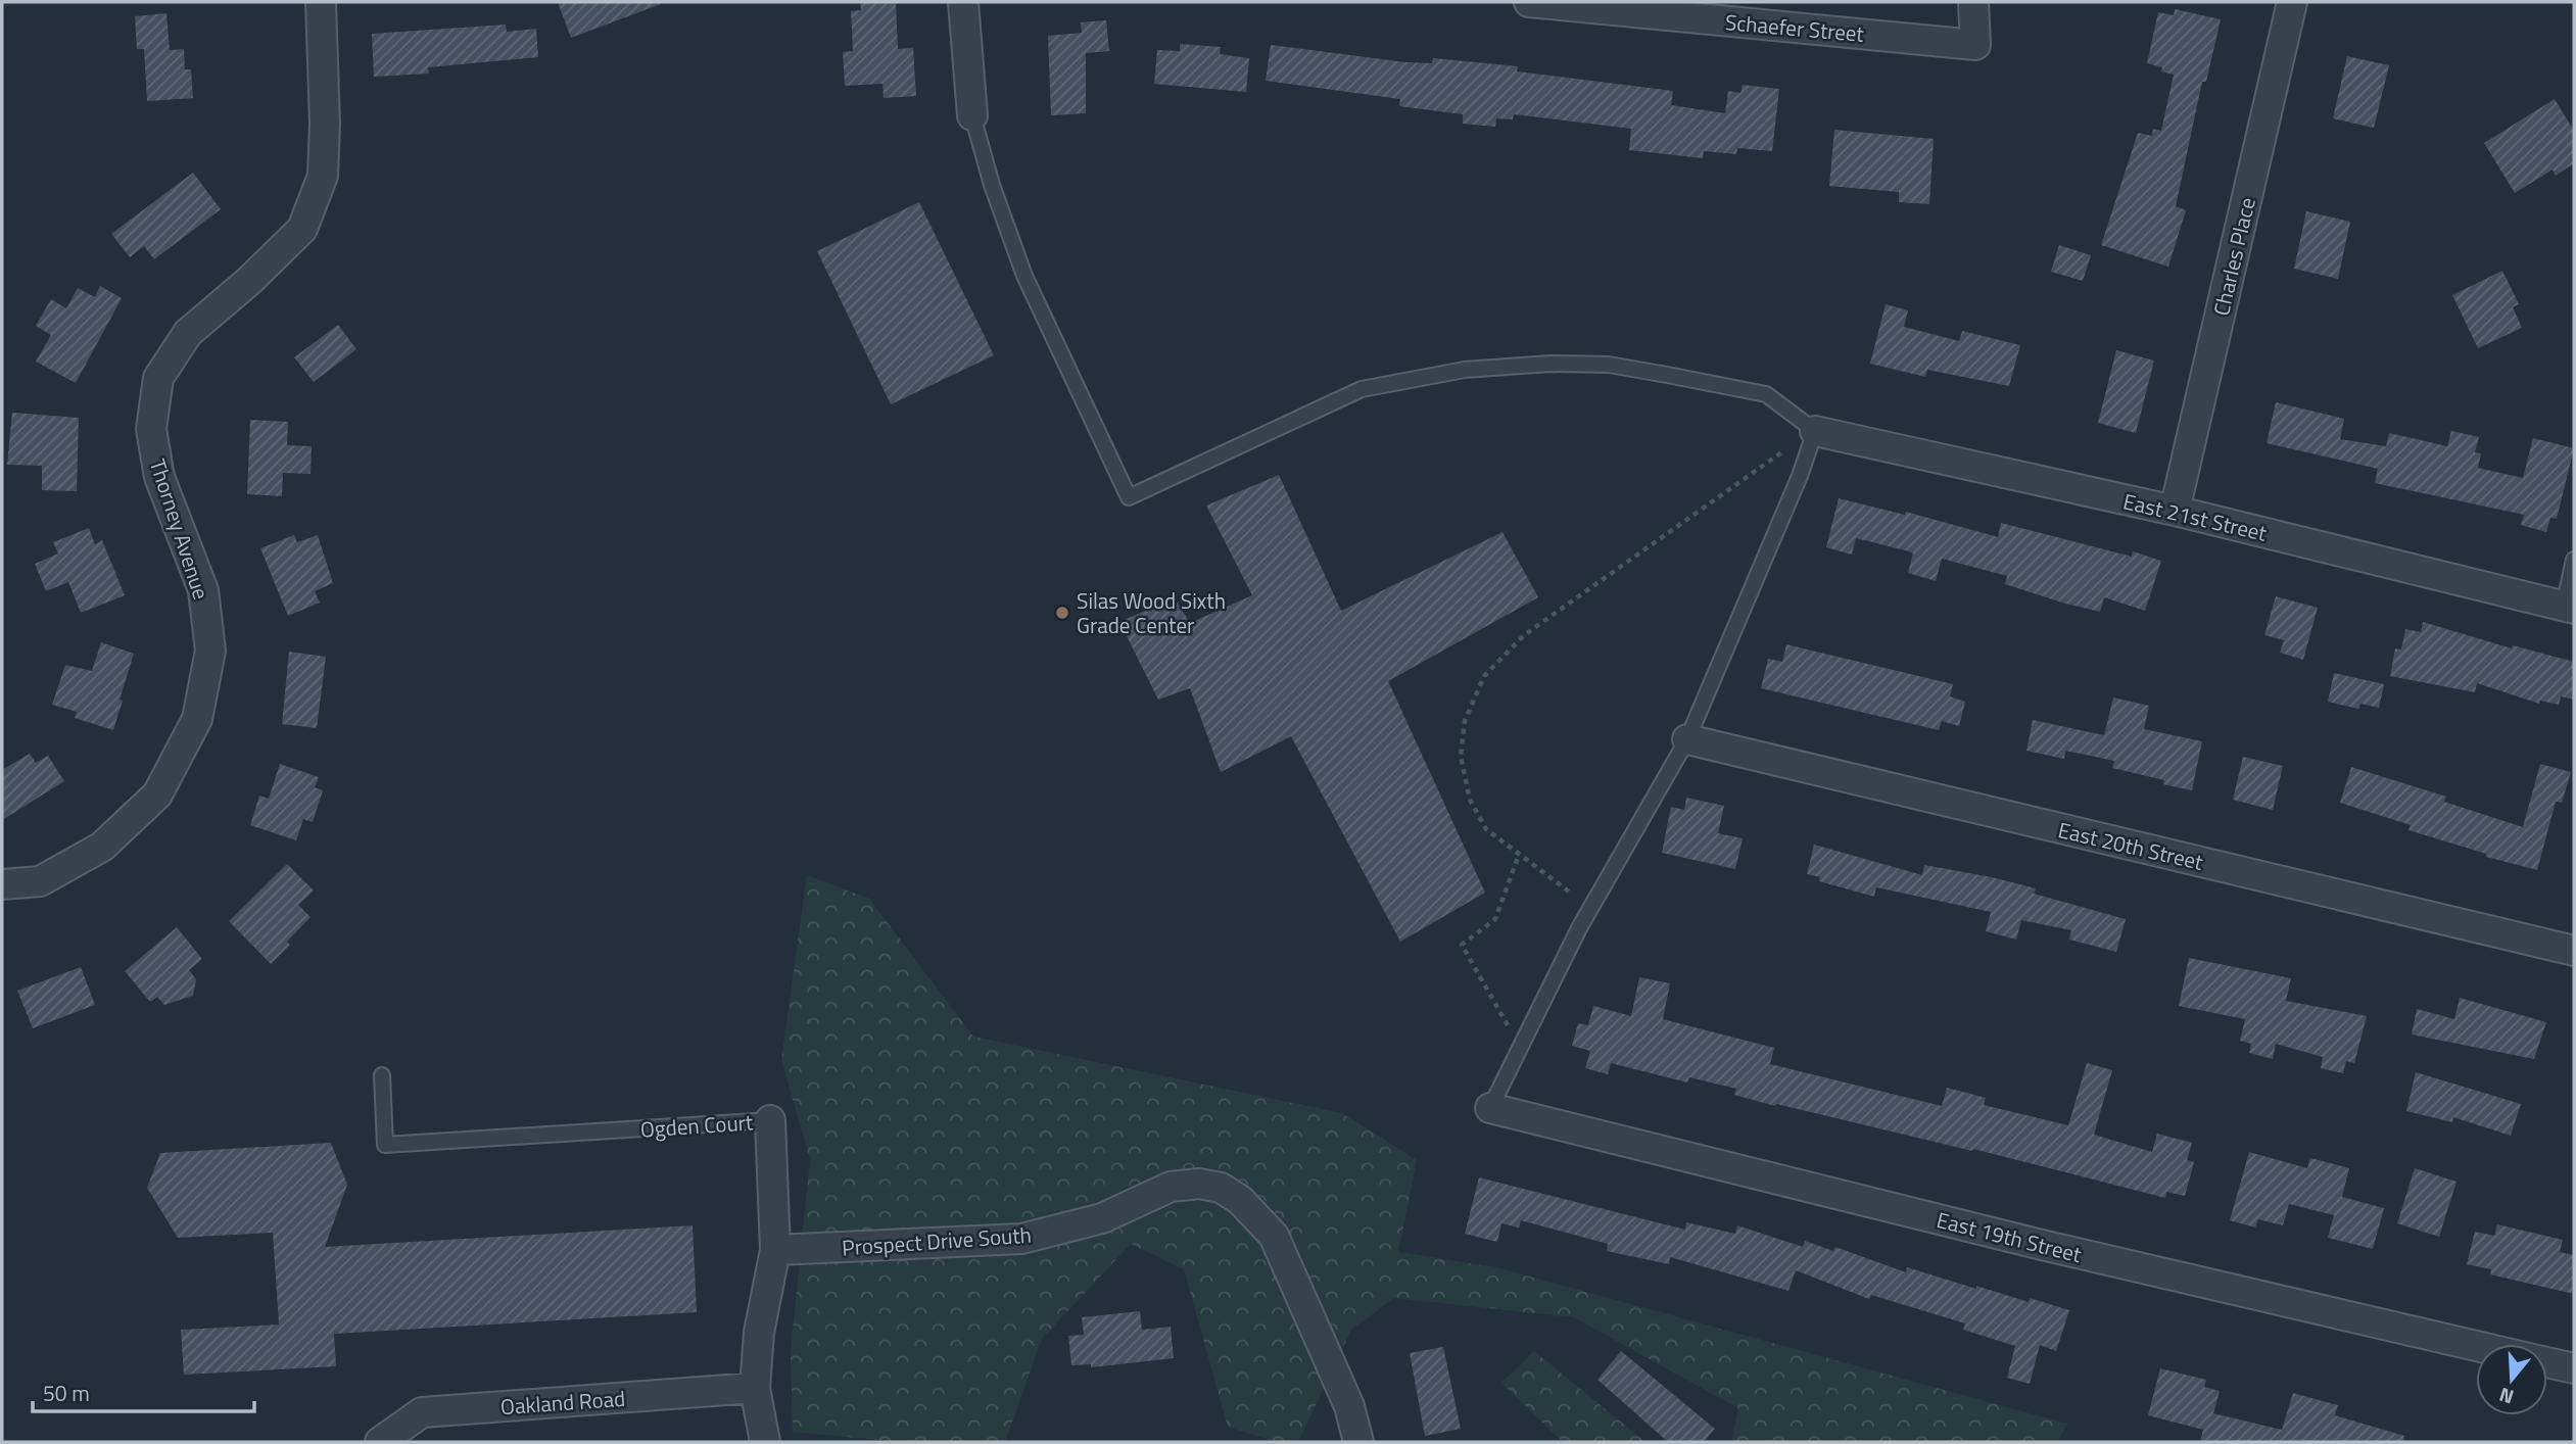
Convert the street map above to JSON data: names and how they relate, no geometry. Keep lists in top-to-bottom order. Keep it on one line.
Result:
{"streets":{"street":["Schaefer Street","Charles Place","East 21st Street","Thorney Avenue","East 20th Street","Ogden Court","East 19th Street","Prospect Drive South","Oakland Road"]},"crossings":[["Charles Place","East 21st Street"],["Ogden Court","Prospect Drive South"],["Ogden Court","Oakland Road"]],"places":["Silas Wood Sixth Grade Center"],"scale_bar":"50 m","north":"bottom"}
